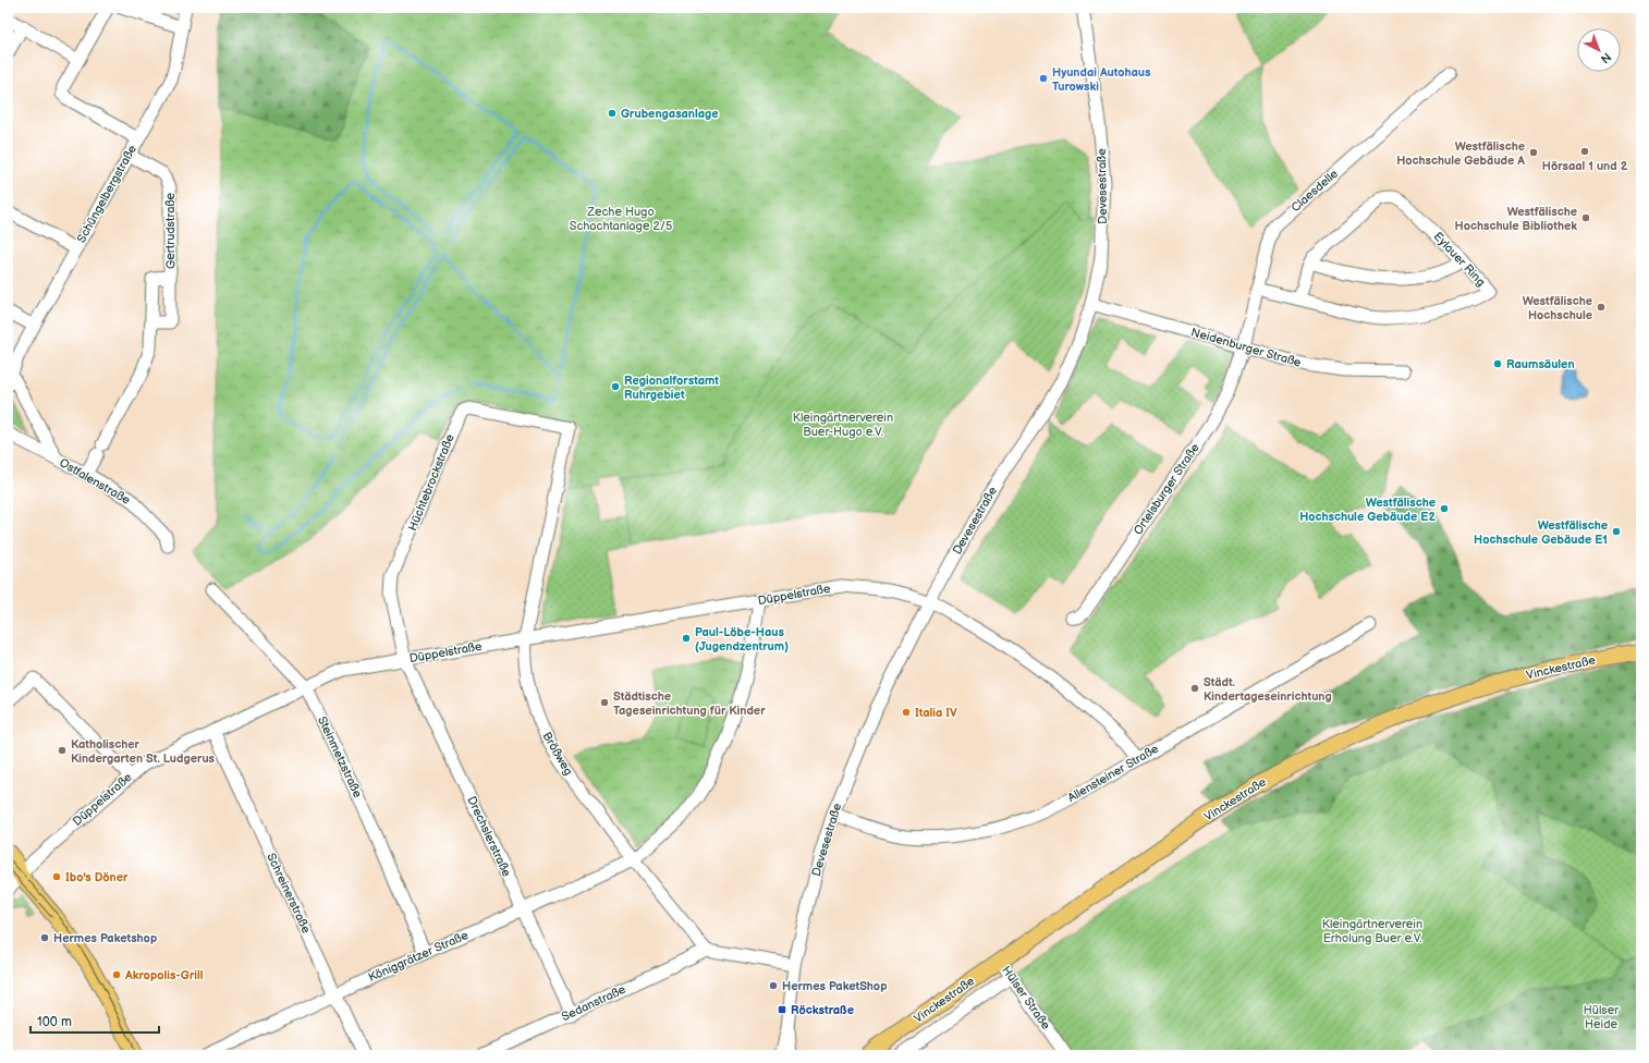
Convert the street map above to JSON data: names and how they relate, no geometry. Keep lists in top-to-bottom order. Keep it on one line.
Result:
{"streets":{"main road":["Vinckestraße"],"street":["Devesestraße","Claesdelle","Schüngelbergstraße","Gertrudstraße","Eylauer Ring","Neidenburger Straße","Ostfalenstraße","Hüchtebrockstraße","Ortelsburger Straße","Düppelstraße","Brößweg","Steinmetzstraße","Allensteiner Straße","Drechslerstraße","Schreinerstraße","Königgrätzer Straße","Hülser Straße","Sedanstraße"]},"crossings":[["Devesestraße","Neidenburger Straße"],["Devesestraße","Düppelstraße"],["Devesestraße","Allensteiner Straße"],["Claesdelle","Eylauer Ring"],["Claesdelle","Neidenburger Straße"],["Claesdelle","Ortelsburger Straße"],["Schüngelbergstraße","Gertrudstraße"],["Schüngelbergstraße","Ostfalenstraße"],["Gertrudstraße","Ostfalenstraße"],["Neidenburger Straße","Ortelsburger Straße"],["Hüchtebrockstraße","Düppelstraße"],["Hüchtebrockstraße","Brößweg"],["Hüchtebrockstraße","Drechslerstraße"],["Düppelstraße","Brößweg"],["Düppelstraße","Steinmetzstraße"],["Düppelstraße","Allensteiner Straße"],["Düppelstraße","Drechslerstraße"],["Düppelstraße","Schreinerstraße"],["Düppelstraße","Königgrätzer Straße"],["Vinckestraße","Hülser Straße"],["Brößweg","Königgrätzer Straße"],["Brößweg","Sedanstraße"],["Steinmetzstraße","Königgrätzer Straße"],["Drechslerstraße","Königgrätzer Straße"],["Drechslerstraße","Sedanstraße"],["Schreinerstraße","Königgrätzer Straße"]],"parks":["Zeche Hugo Schachtanlage 2/5","Kleingärtnerverein Buer-Hugo e.V.","Kleingärtnerverein Erholung Buer e.V.","Hülser Heide"],"places":{"other":["Hyundai Autohaus Turowski","Grubengasanlage","Hörsaal 1 und 2","Westfälische Hochschule Gebäude A","Westfälische Hochschule Bibliothek","Westfälische Hochschule","Raumsäulen","Regionalforstamt Ruhrgebiet","Westfälische Hochschule Gebäude E2","Westfälische Hochschule Gebäude E1","Paul-Löbe-Haus (Jugendzentrum)","Städt. Kindertageseinrichtung","Städtische Tageseinrichtung für Kinder","Italia IV","Katholischer Kindergarten St. Ludgerus","Ibo's Döner","Hermes Paketshop","Akropolis-Grill","Hermes PaketShop"],"transit":["Röckstraße"]},"scale_bar":"100 m","north":"bottom right"}
